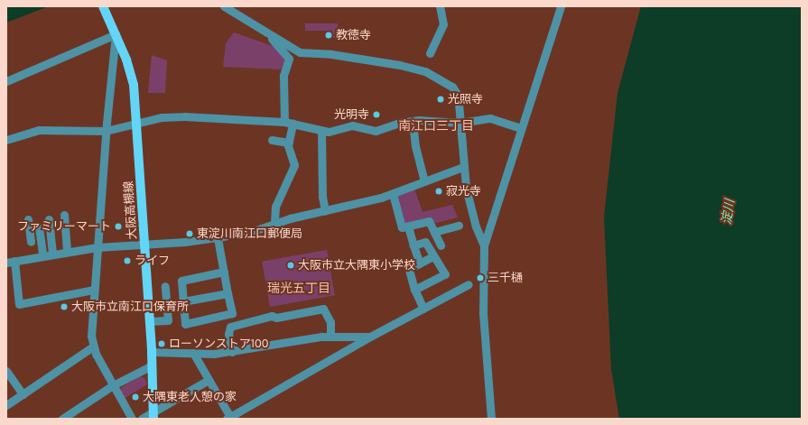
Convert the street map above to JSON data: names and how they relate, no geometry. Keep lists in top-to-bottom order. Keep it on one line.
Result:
{"streets":{"main road":["大阪高槻線"]},"districts":["南江口三丁目","瑞光五丁目"],"water":["淀川"],"places":["教徳寺","光照寺","光明寺","寂光寺","ファミリーマート","東淀川南江口郵便局","ライフ","大阪市立大隅東小学校","三千樋","大阪市立南江口保育所","ローソンストア100","大隅東老人憩の家"]}
